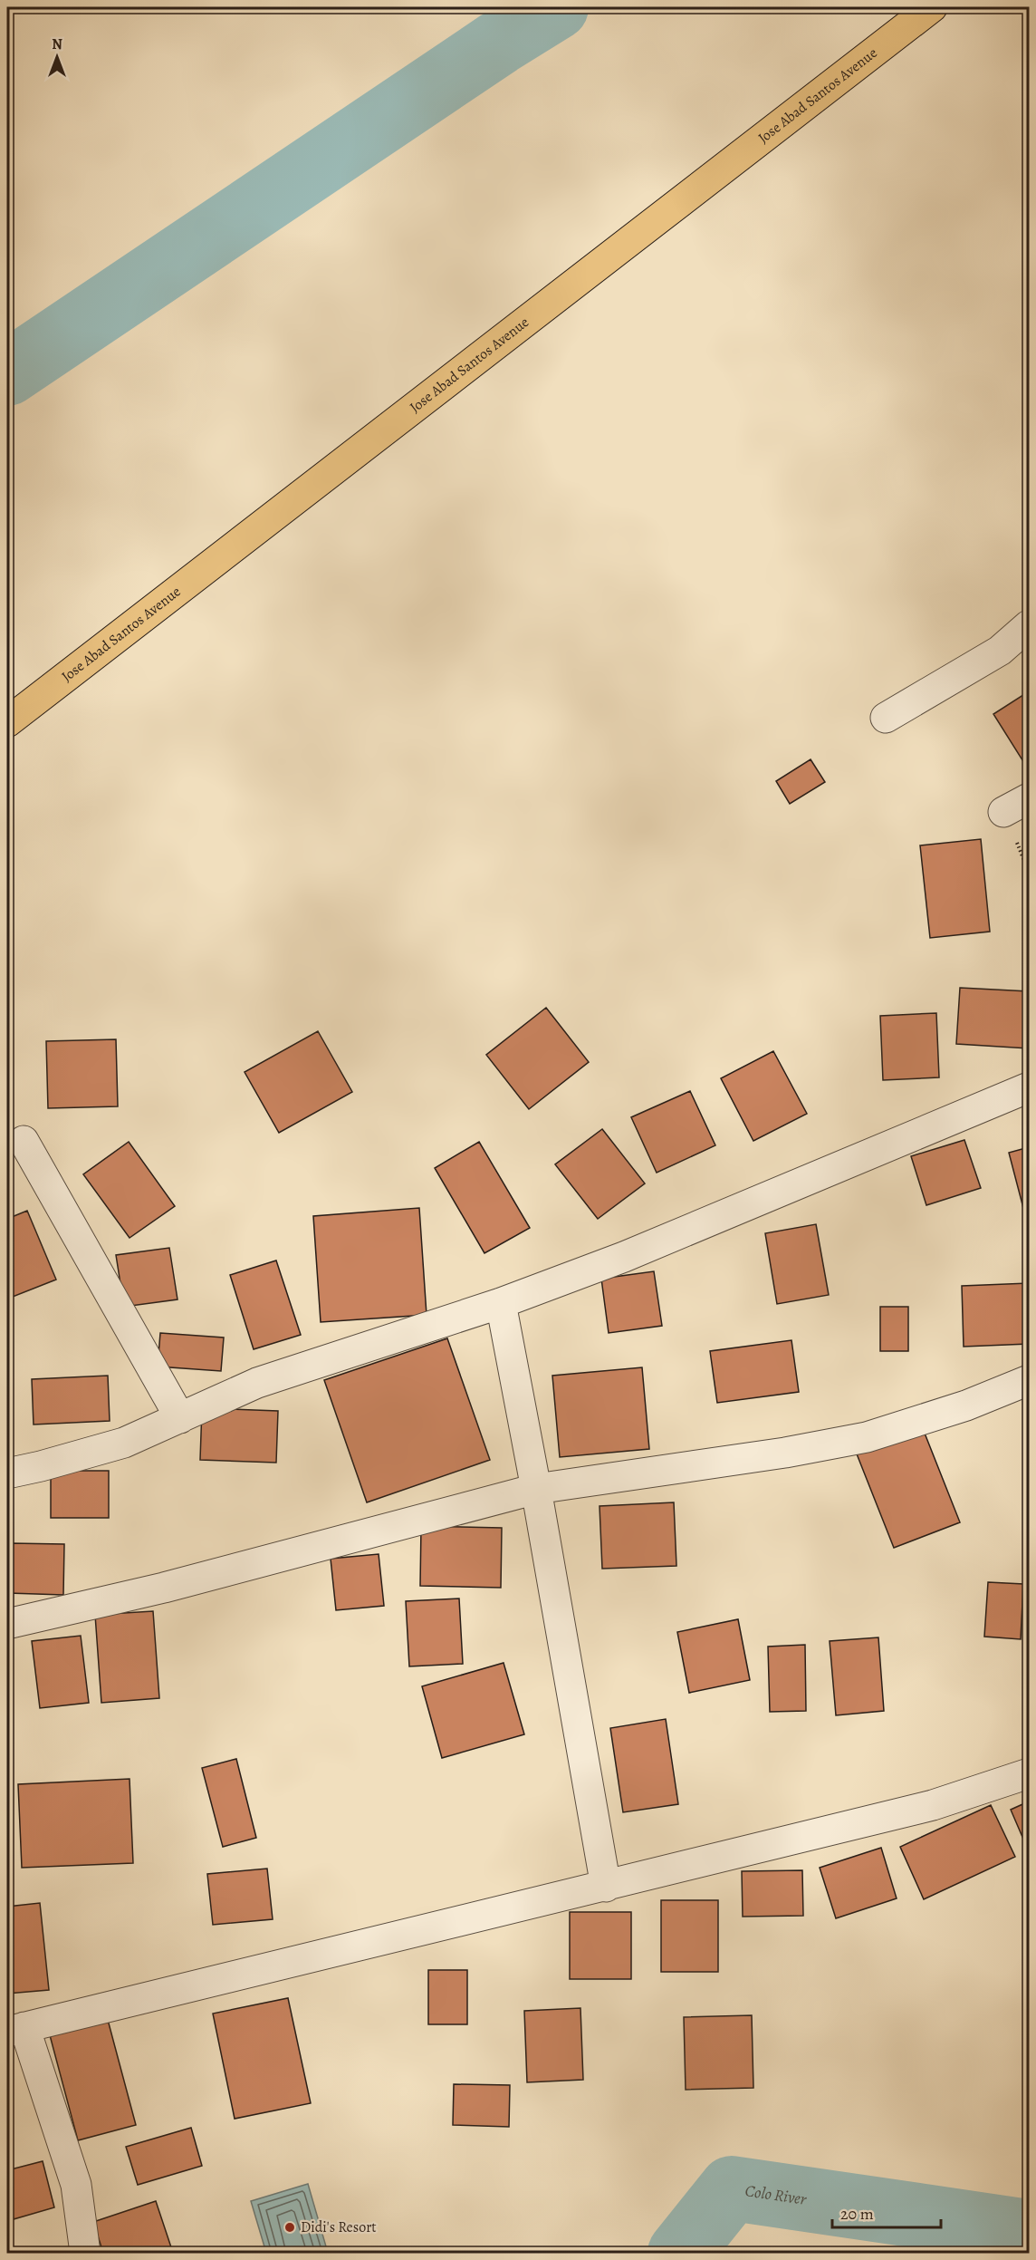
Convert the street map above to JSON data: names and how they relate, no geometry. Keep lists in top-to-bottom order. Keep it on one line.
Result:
{"streets":{"highway":["Jose Abad Santos Avenue"]},"water":["Colo River"],"places":["Didi's Resort"],"scale_bar":"20 m","north":"top"}
